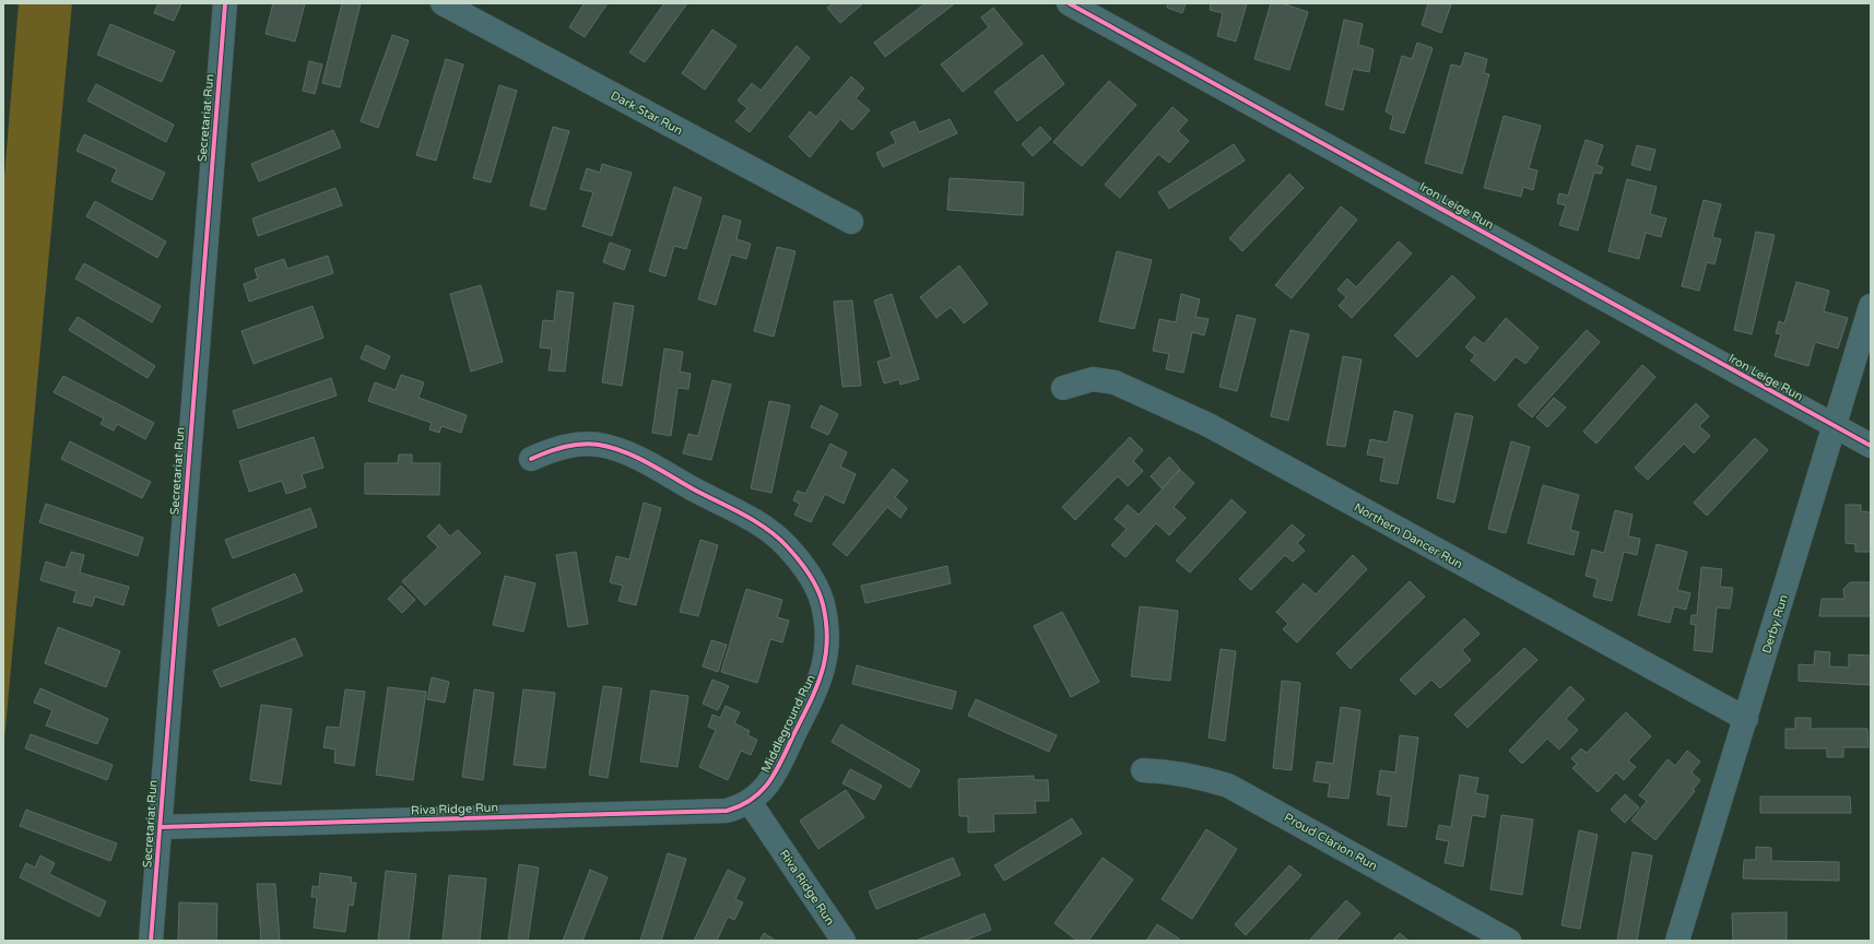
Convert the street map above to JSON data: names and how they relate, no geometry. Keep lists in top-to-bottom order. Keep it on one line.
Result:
{"streets":{"street":["Dark Star Run","Secretariat Run","Iron Leige Run","Northern Dancer Run","Derby Run","Middleground Run","Riva Ridge Run","Proud Clarion Run"]},"crossings":[["Secretariat Run","Riva Ridge Run"],["Iron Leige Run","Derby Run"],["Northern Dancer Run","Derby Run"],["Middleground Run","Riva Ridge Run"]]}
